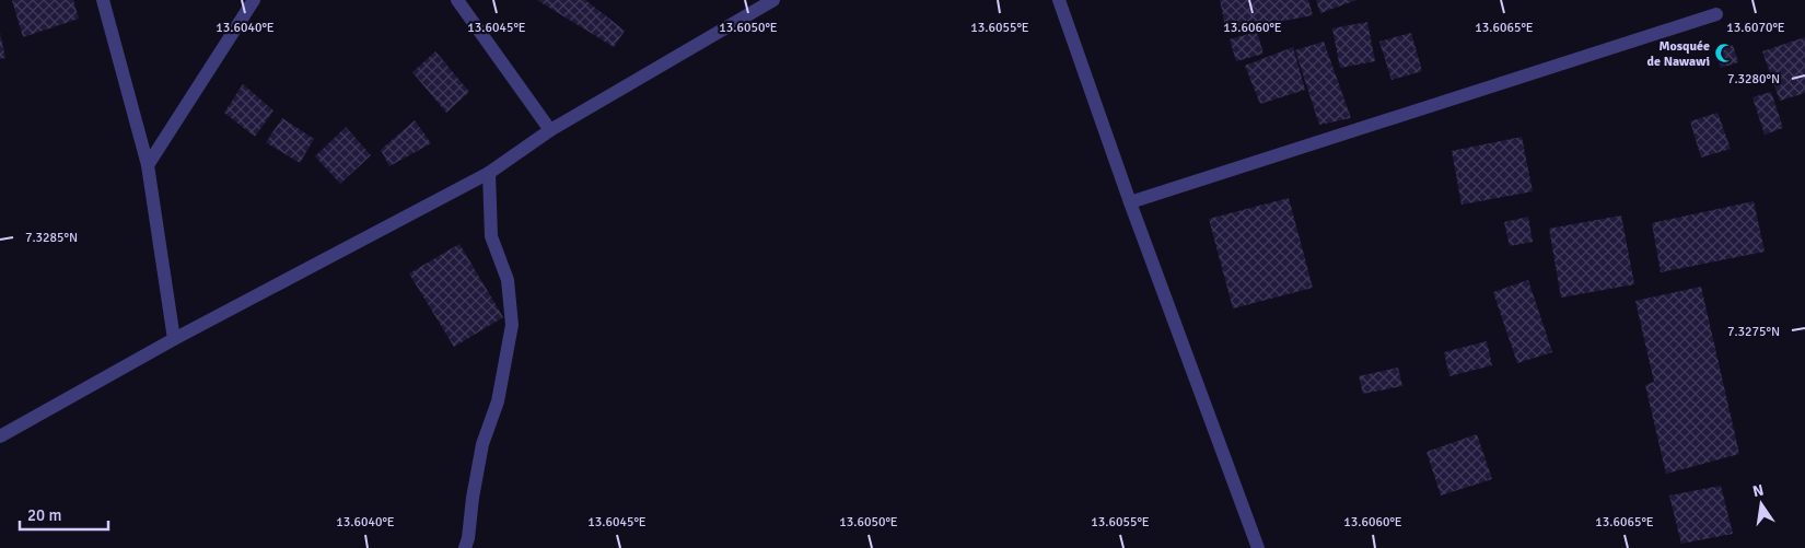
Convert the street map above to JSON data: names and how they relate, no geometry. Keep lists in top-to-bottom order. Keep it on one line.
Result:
{"places":{"mosque":["Mosquée de Nawawi"]},"scale_bar":"20 m","north":"top","coordinates":["13.6040°E","13.6045°E","13.6050°E","13.6055°E","13.6060°E","13.6065°E","13.6070°E","7.3280°N","7.3285°N","7.3275°N"]}
